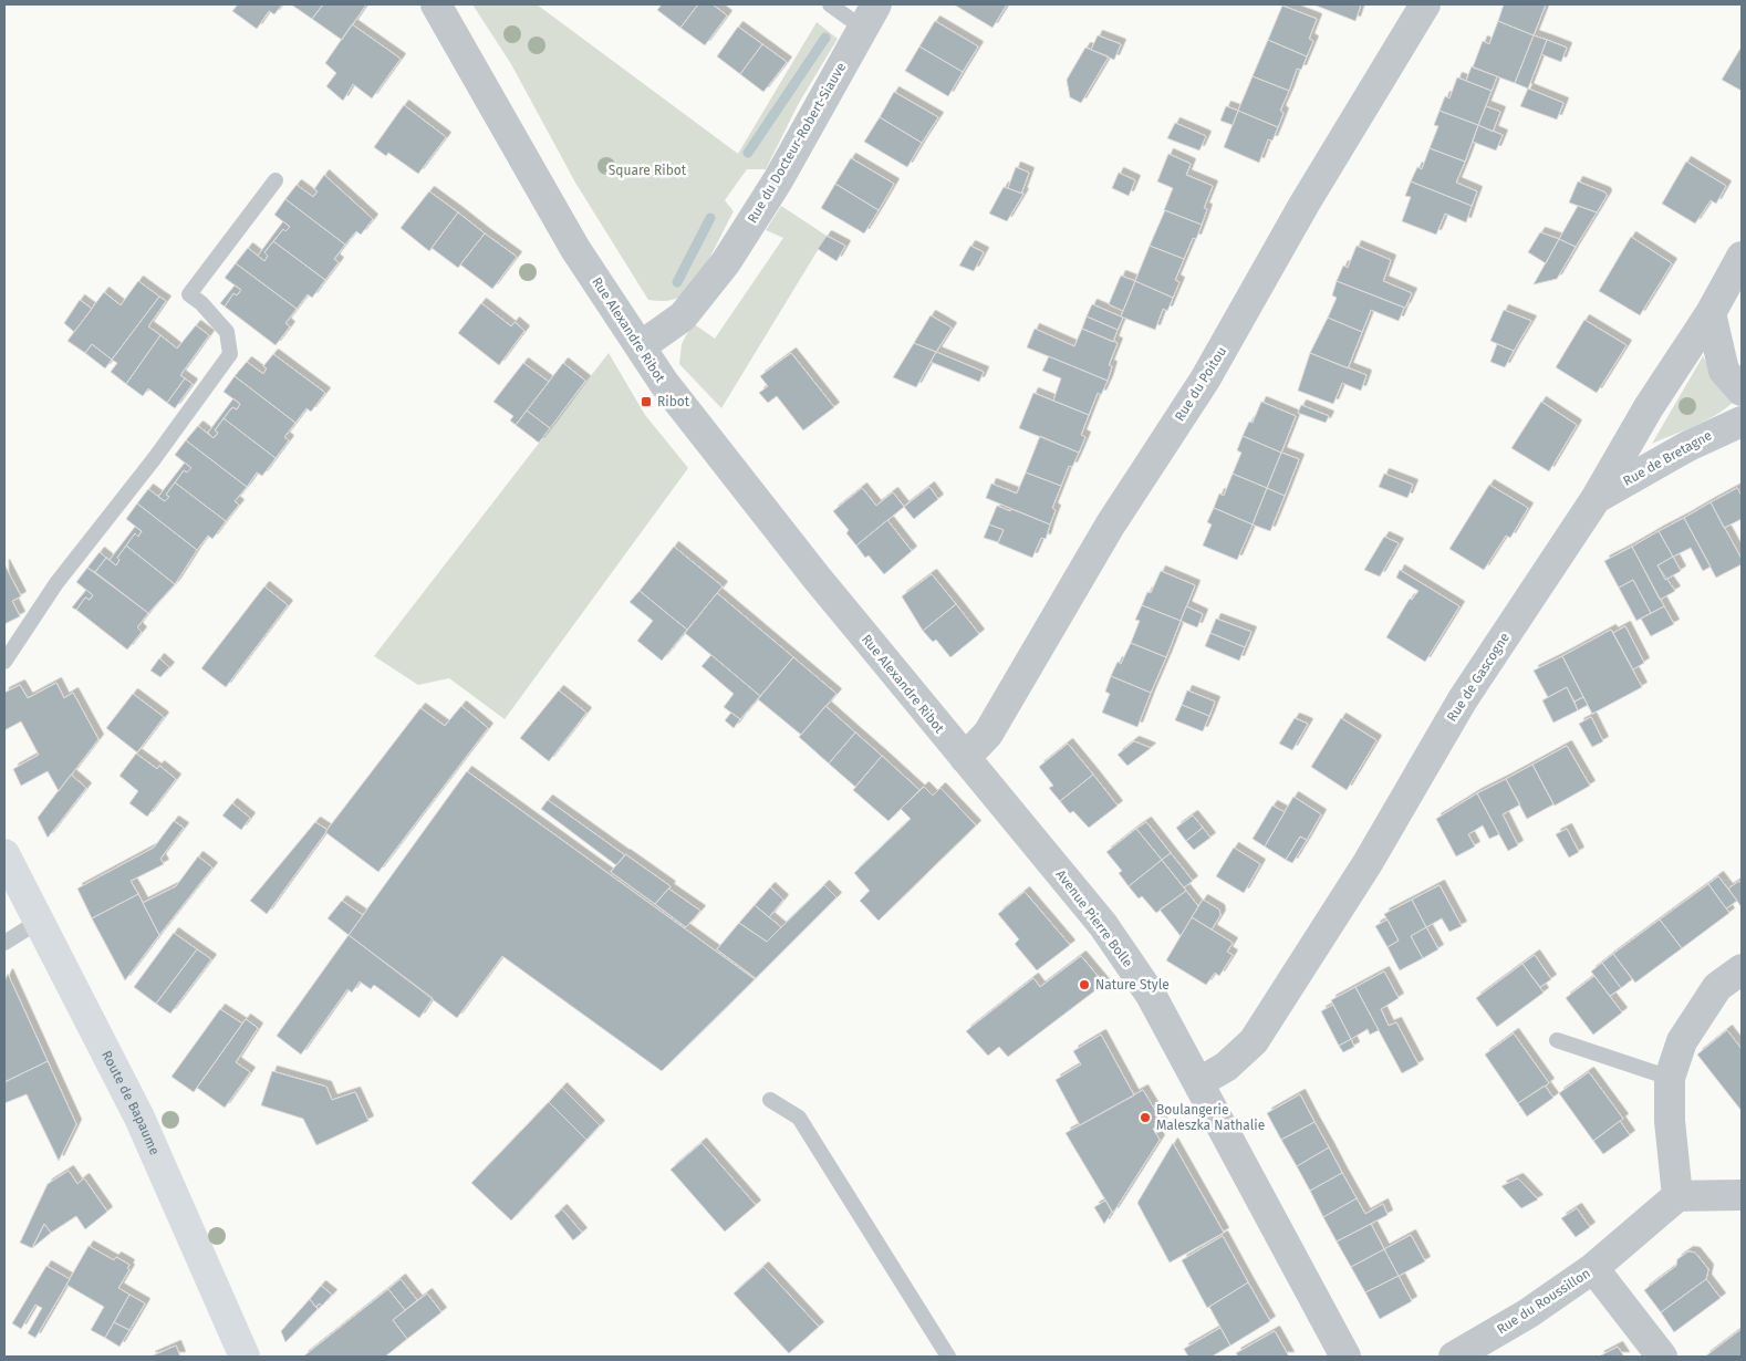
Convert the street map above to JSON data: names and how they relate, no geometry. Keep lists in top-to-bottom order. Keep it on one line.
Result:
{"streets":{"main road":["Route de Bapaume"],"street":["Rue du Docteur-Robert-Siauve","Rue Alexandre Ribot","Rue du Poitou","Rue de Bretagne","Rue de Gascogne","Avenue Pierre Bolle","Rue du Roussillon"]},"crossings":[["Rue du Docteur-Robert-Siauve","Rue Alexandre Ribot"],["Rue Alexandre Ribot","Rue du Poitou"],["Rue Alexandre Ribot","Avenue Pierre Bolle"],["Rue du Poitou","Avenue Pierre Bolle"],["Rue de Bretagne","Rue de Gascogne"],["Rue de Gascogne","Avenue Pierre Bolle"]],"parks":["Square Ribot"],"places":{"transit":["Ribot"],"other":["Nature Style","Boulangerie Maleszka Nathalie"]}}
